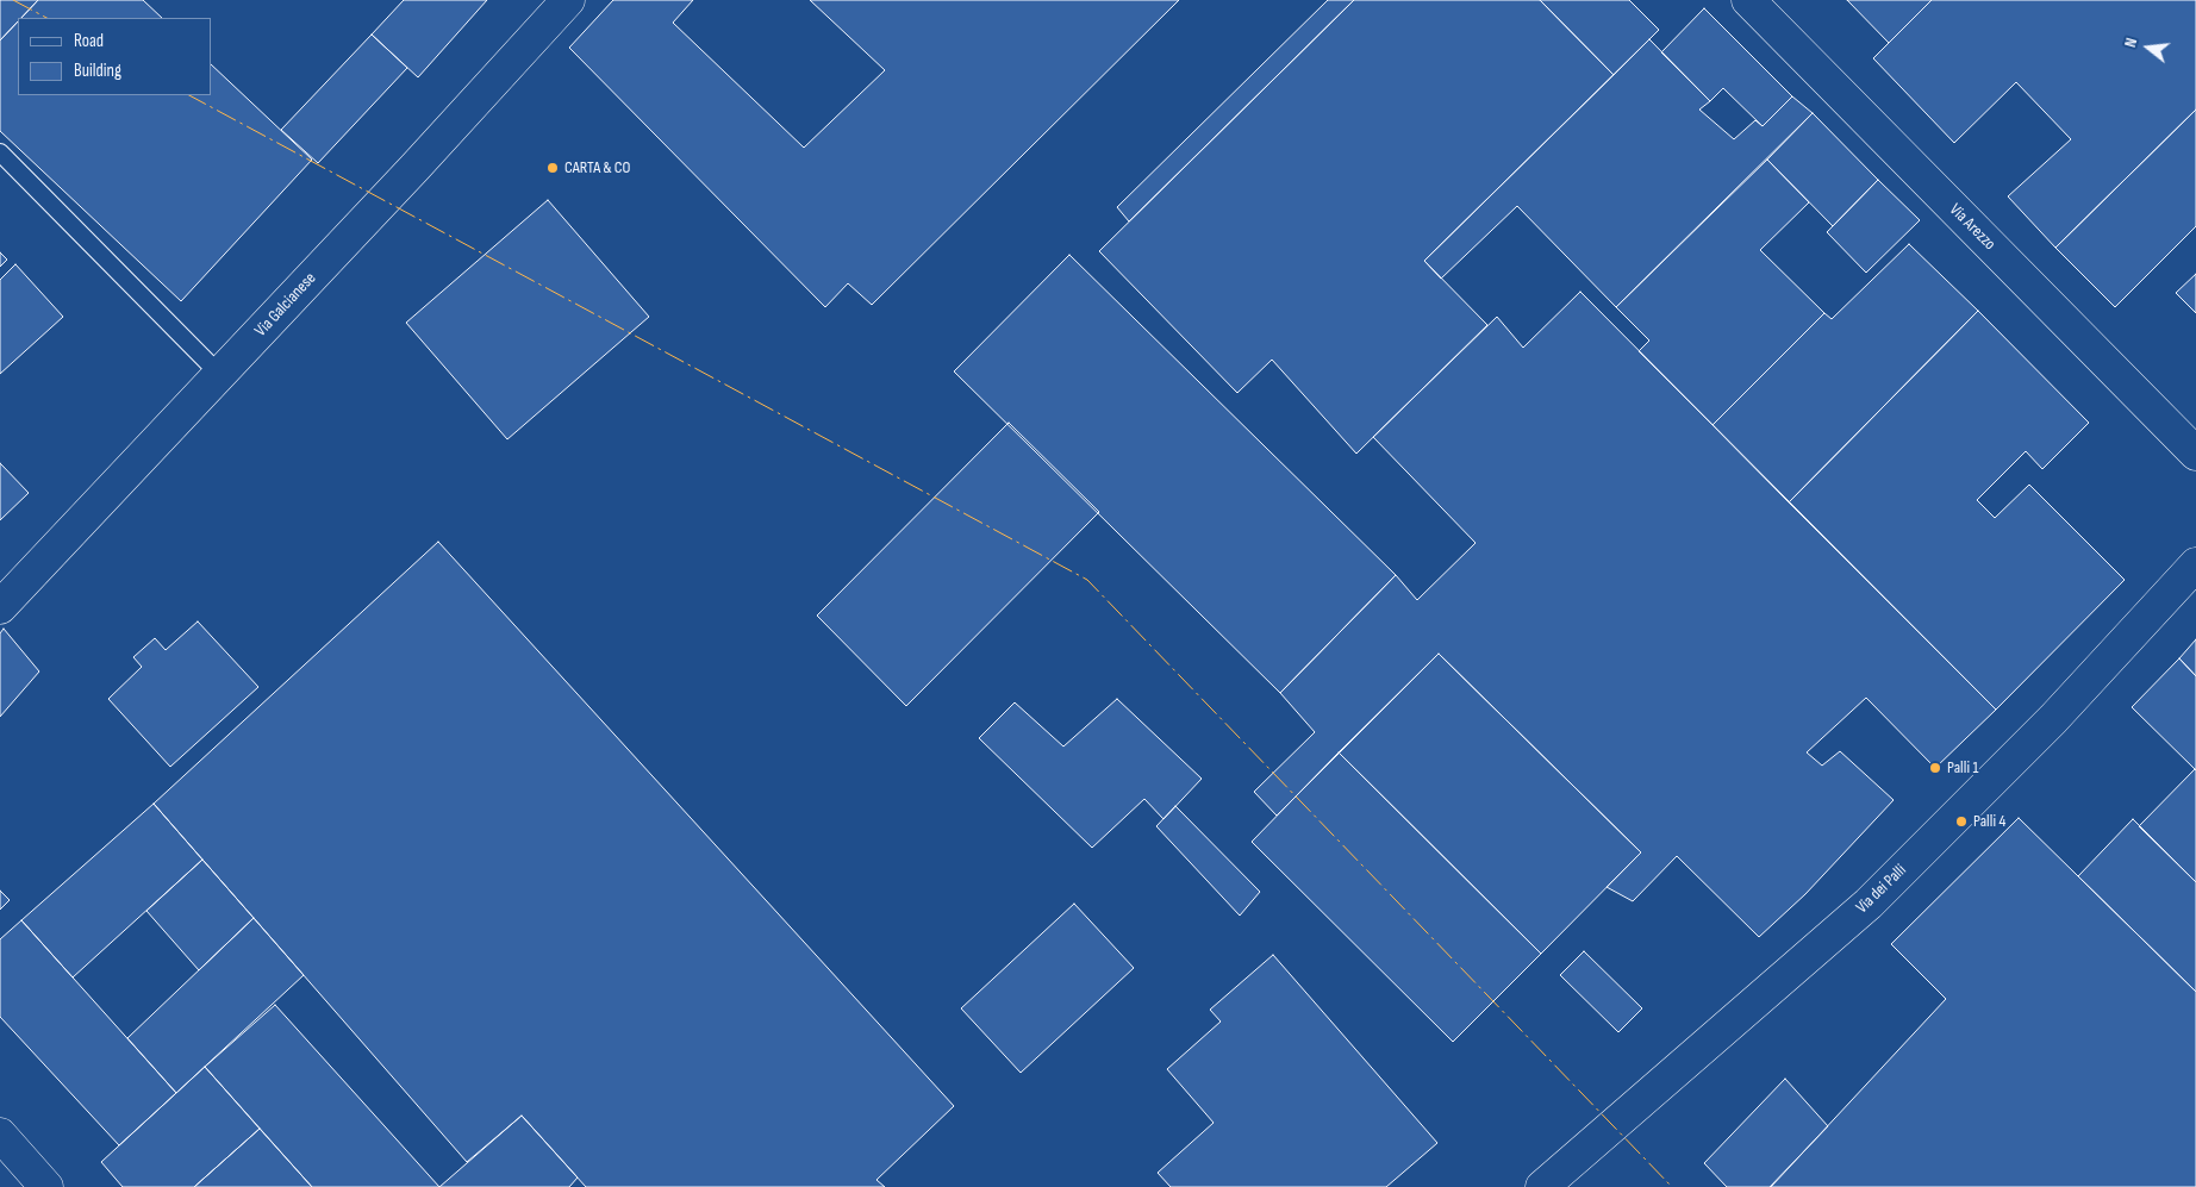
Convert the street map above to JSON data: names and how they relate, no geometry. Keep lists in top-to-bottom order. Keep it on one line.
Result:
{"streets":{"street":["Via Arezzo","Via Galcianese","Via dei Palli"]},"places":["CARTA & CO","Palli 1","Palli 4"],"legend":["Road","Building"],"north":"left"}
